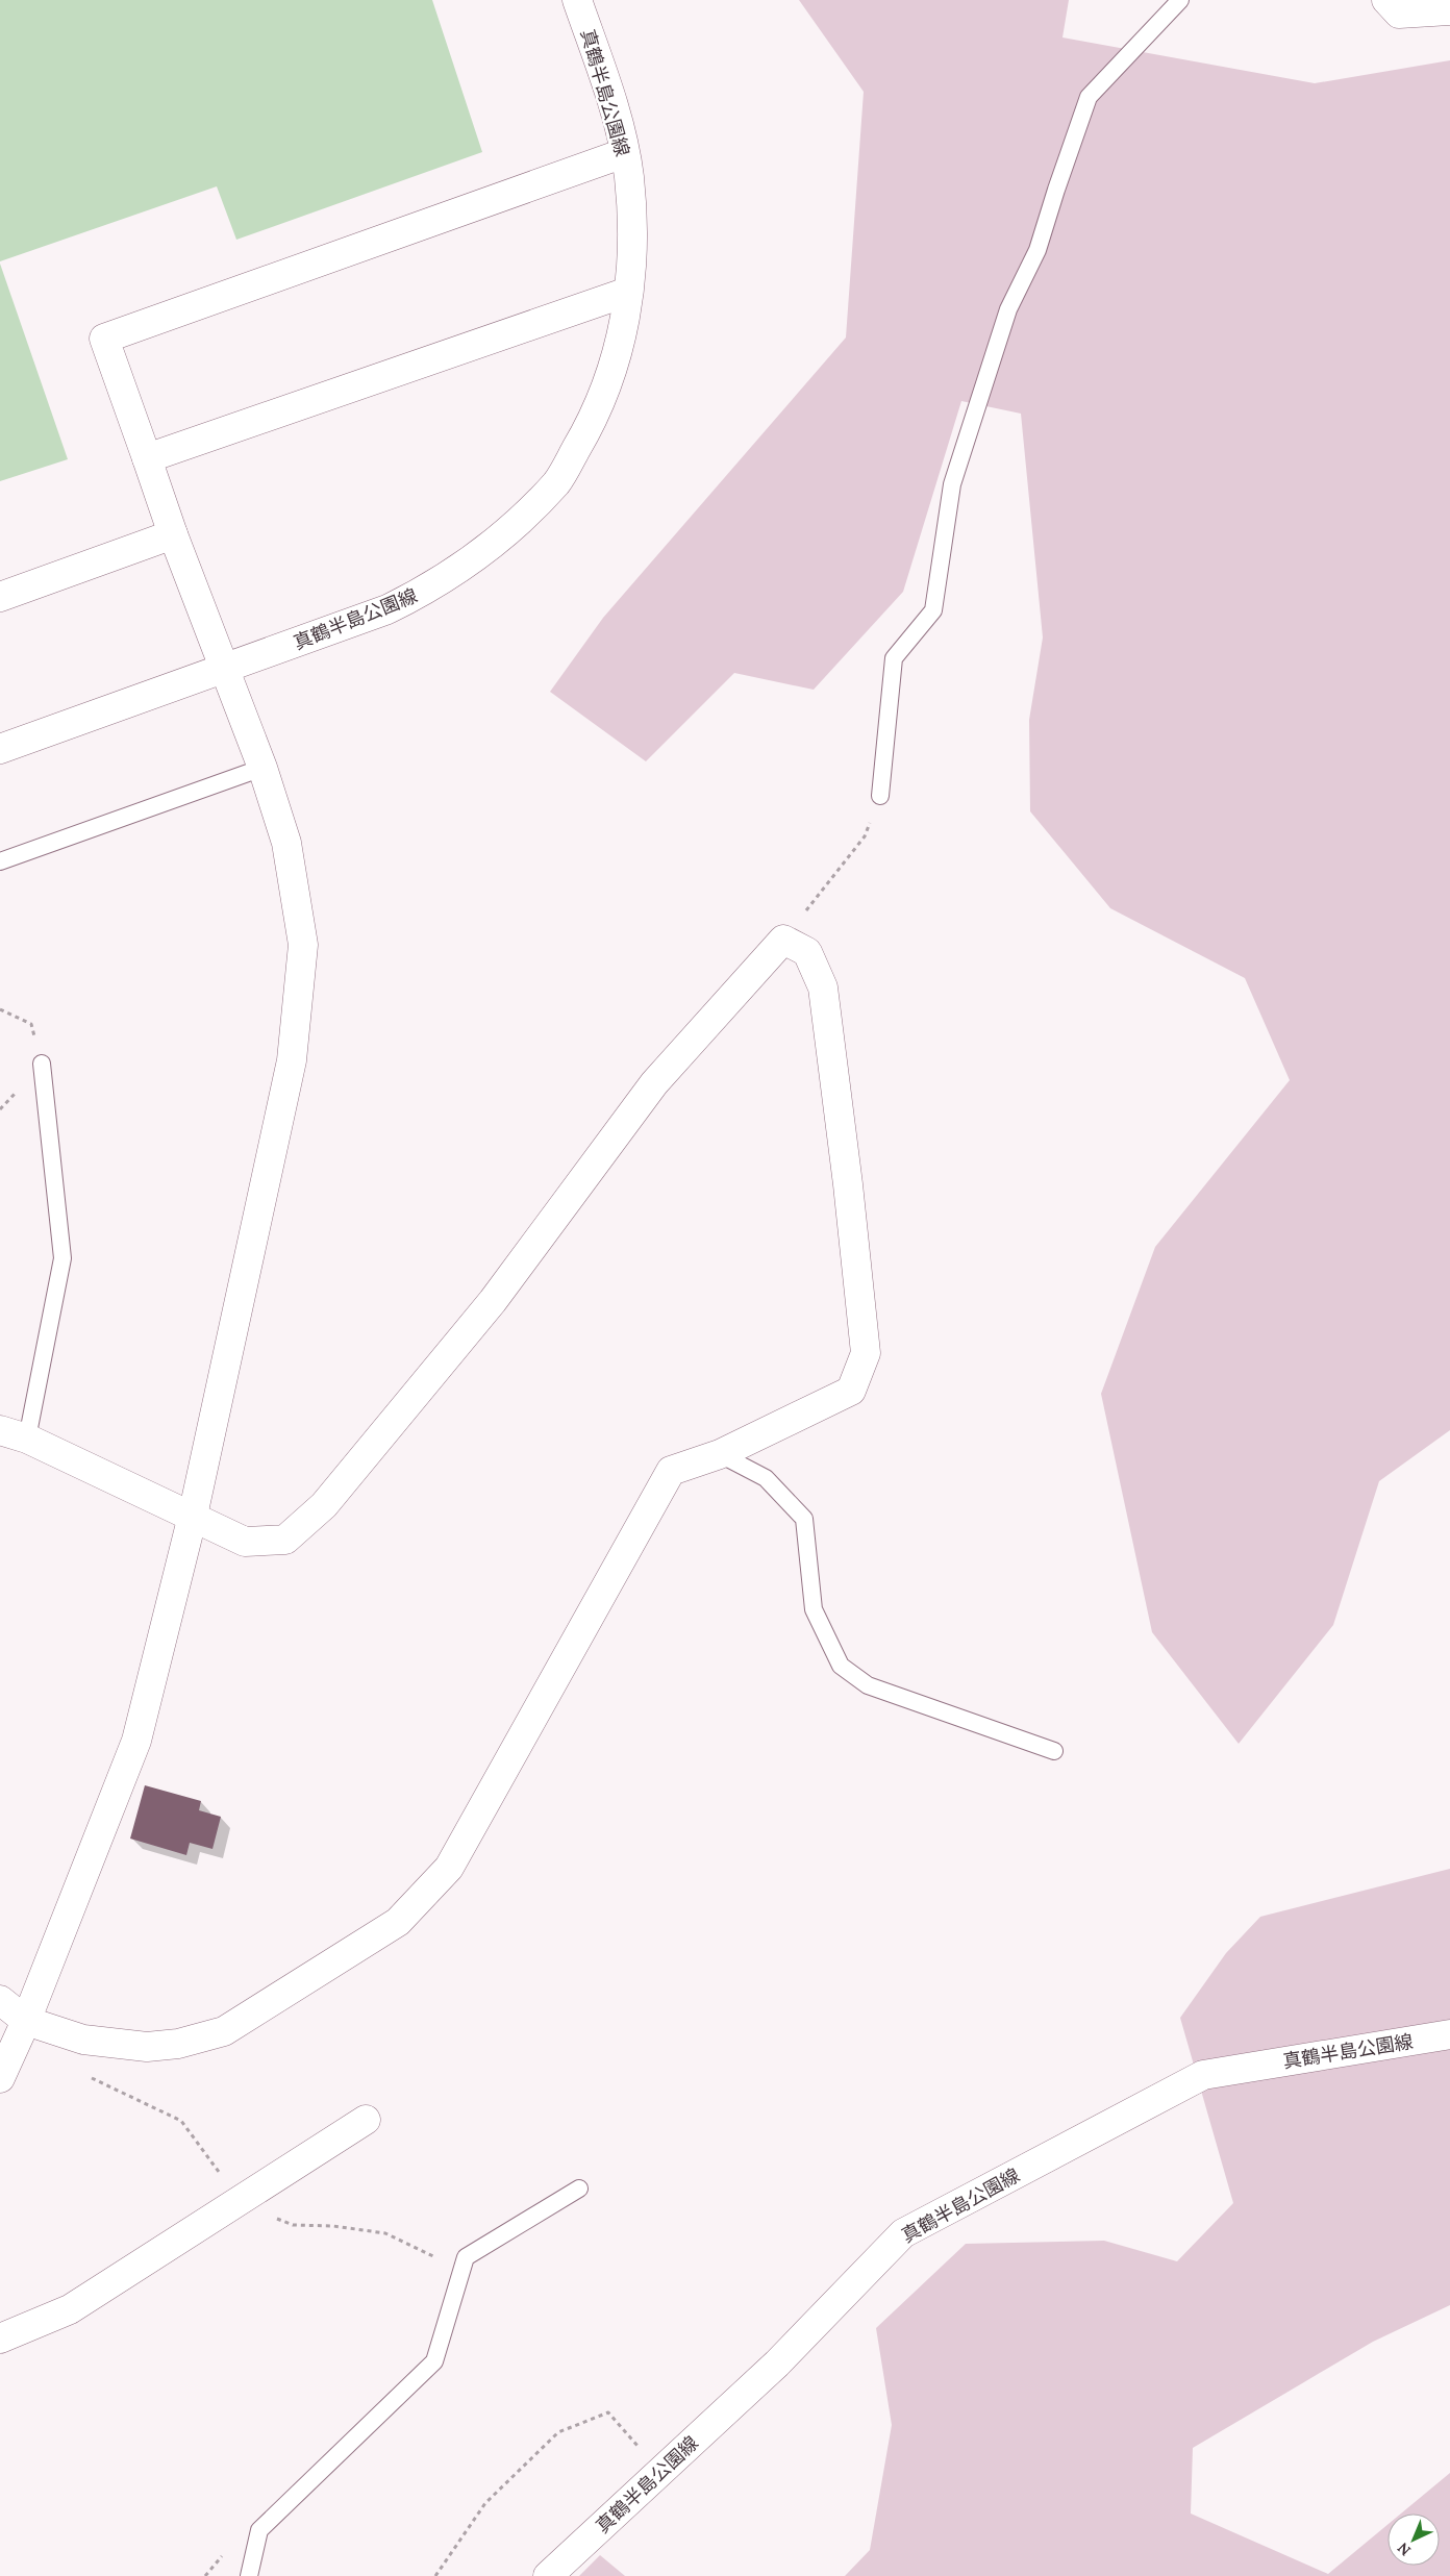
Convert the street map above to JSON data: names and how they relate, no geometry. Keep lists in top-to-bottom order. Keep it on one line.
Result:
{"streets":{"street":["真鶴半島公園線"]},"north":"bottom left"}
